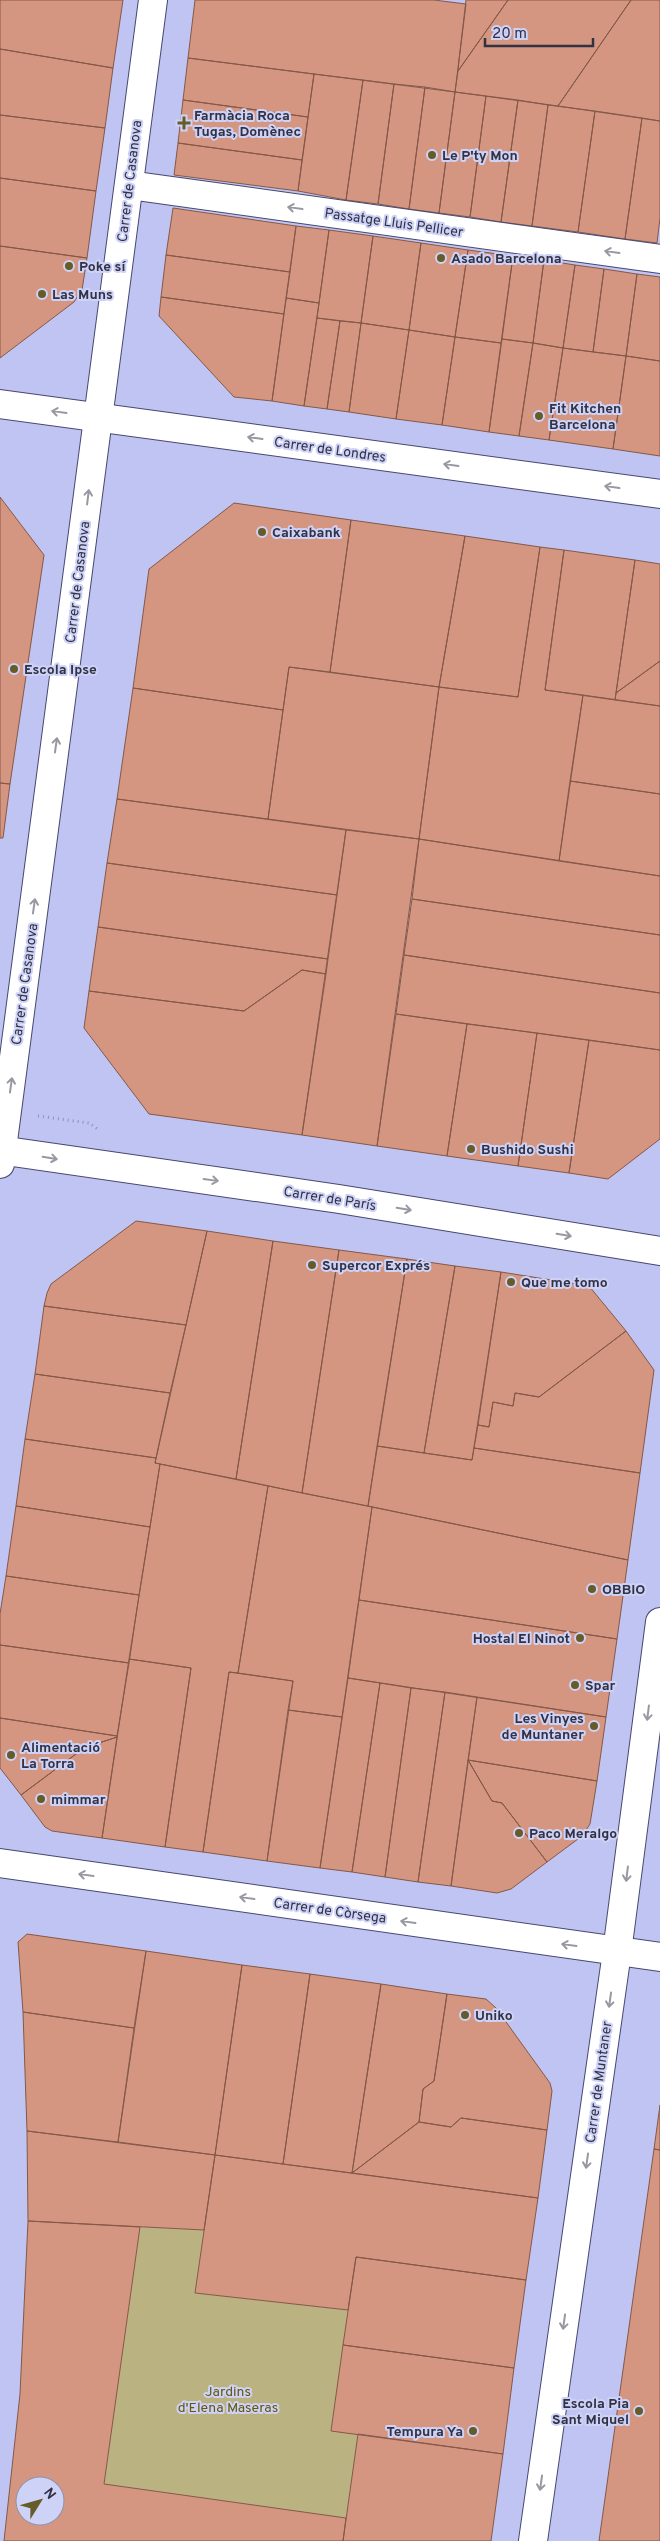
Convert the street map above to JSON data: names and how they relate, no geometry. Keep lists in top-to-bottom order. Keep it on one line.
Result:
{"streets":{"street":["Carrer de Casanova","Passatge Lluis Pellicer","Carrer de Londres","Carrer de París","Carrer de Còrsega","Carrer de Muntaner"]},"crossings":[["Carrer de Casanova","Passatge Lluis Pellicer"],["Carrer de Casanova","Carrer de Londres"],["Carrer de Casanova","Carrer de París"],["Carrer de Còrsega","Carrer de Muntaner"]],"one_way":["Carrer de Casanova","Passatge Lluis Pellicer","Carrer de Londres","Carrer de París","Carrer de Còrsega","Carrer de Muntaner"],"parks":["Jardins d'Elena Maseras"],"places":{"health":["Farmàcia Roca Tugas, Domènec"],"other":["Le P'ty Mon","Asado Barcelona","Poke sí","Las Muns","Fit Kitchen Barcelona","Caixabank","Escola Ipse","Bushido Sushi","Supercor Exprés","Que me tomo","OBBIO","Hostal El Ninot","Spar","Les Vinyes de Muntaner","Alimentació La Torra","mimmar","Paco Meralgo","Uniko","Escola Pia Sant Miquel","Tempura Ya"]},"scale_bar":"20 m","north":"top right"}
